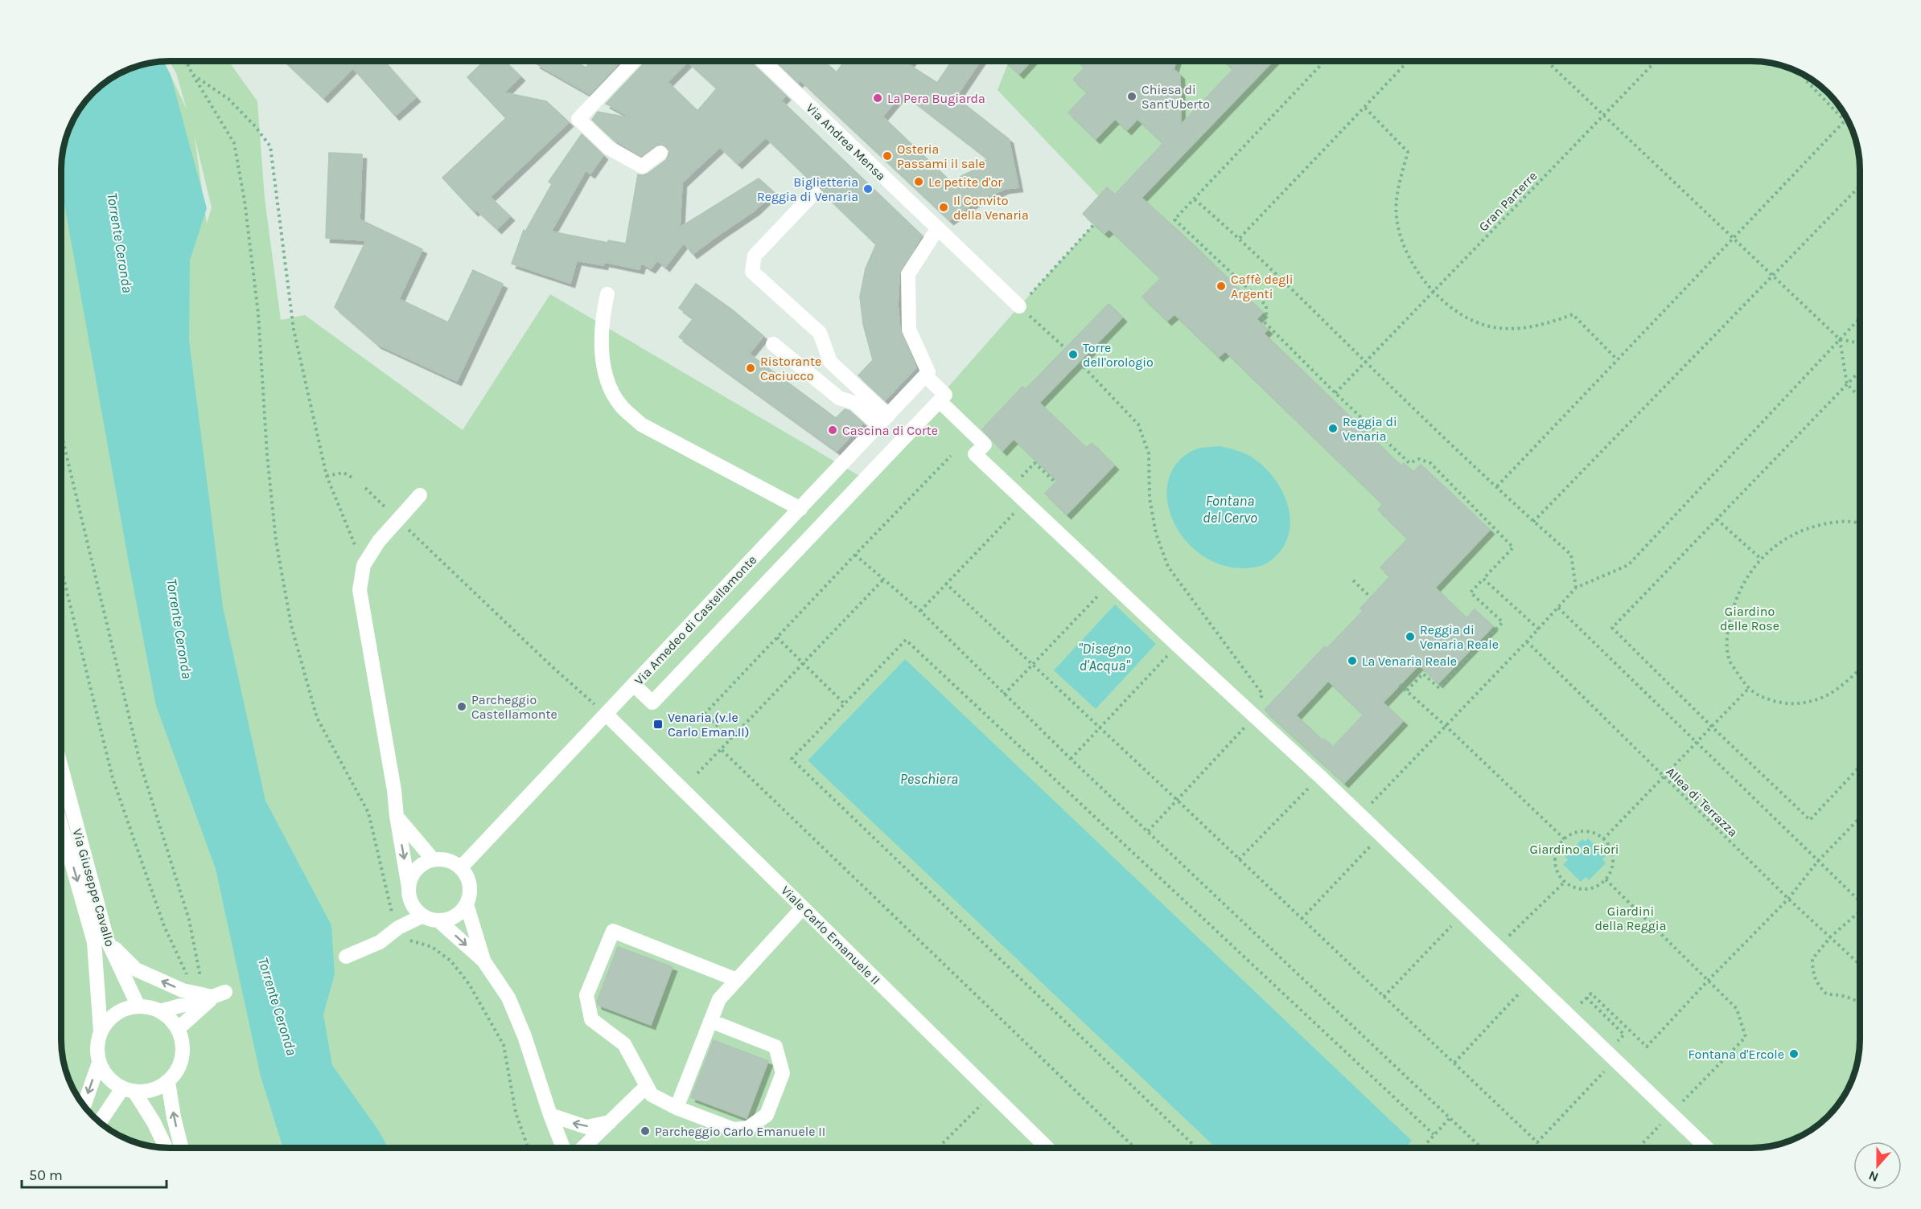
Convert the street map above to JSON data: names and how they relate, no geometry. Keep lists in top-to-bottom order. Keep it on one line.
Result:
{"streets":{"street":["Via Andrea Mensa","Via Amedeo di Castellamonte","Via Giuseppe Cavallo","Viale Carlo Emanuele II"],"path":["Gran Parterre","Allea di Terrazza"]},"crossings":[["Via Amedeo di Castellamonte","Viale Carlo Emanuele II"]],"water":["Torrente Ceronda","Fontana del Cervo","\"Disegno d'Acqua\"","Peschiera"],"parks":["Giardino delle Rose","Giardino a Fiori","Giardini della Reggia"],"places":{"other":["Chiesa di Sant'Uberto","La Pera Bugiarda","Osteria Passami il sale","Le petite d'or","Biglietteria Reggia di Venaria","Il Convito della Venaria","Caffè degli Argenti","Torre dell'orologio","Ristorante Caciucco","Reggia di Venaria","Cascina di Corte","Reggia di Venaria Reale","La Venaria Reale","Parcheggio Castellamonte","Fontana d'Ercole","Parcheggio Carlo Emanuele II"],"transit":["Venaria (v.le Carlo Eman.II)"]},"scale_bar":"50 m","north":"bottom"}
